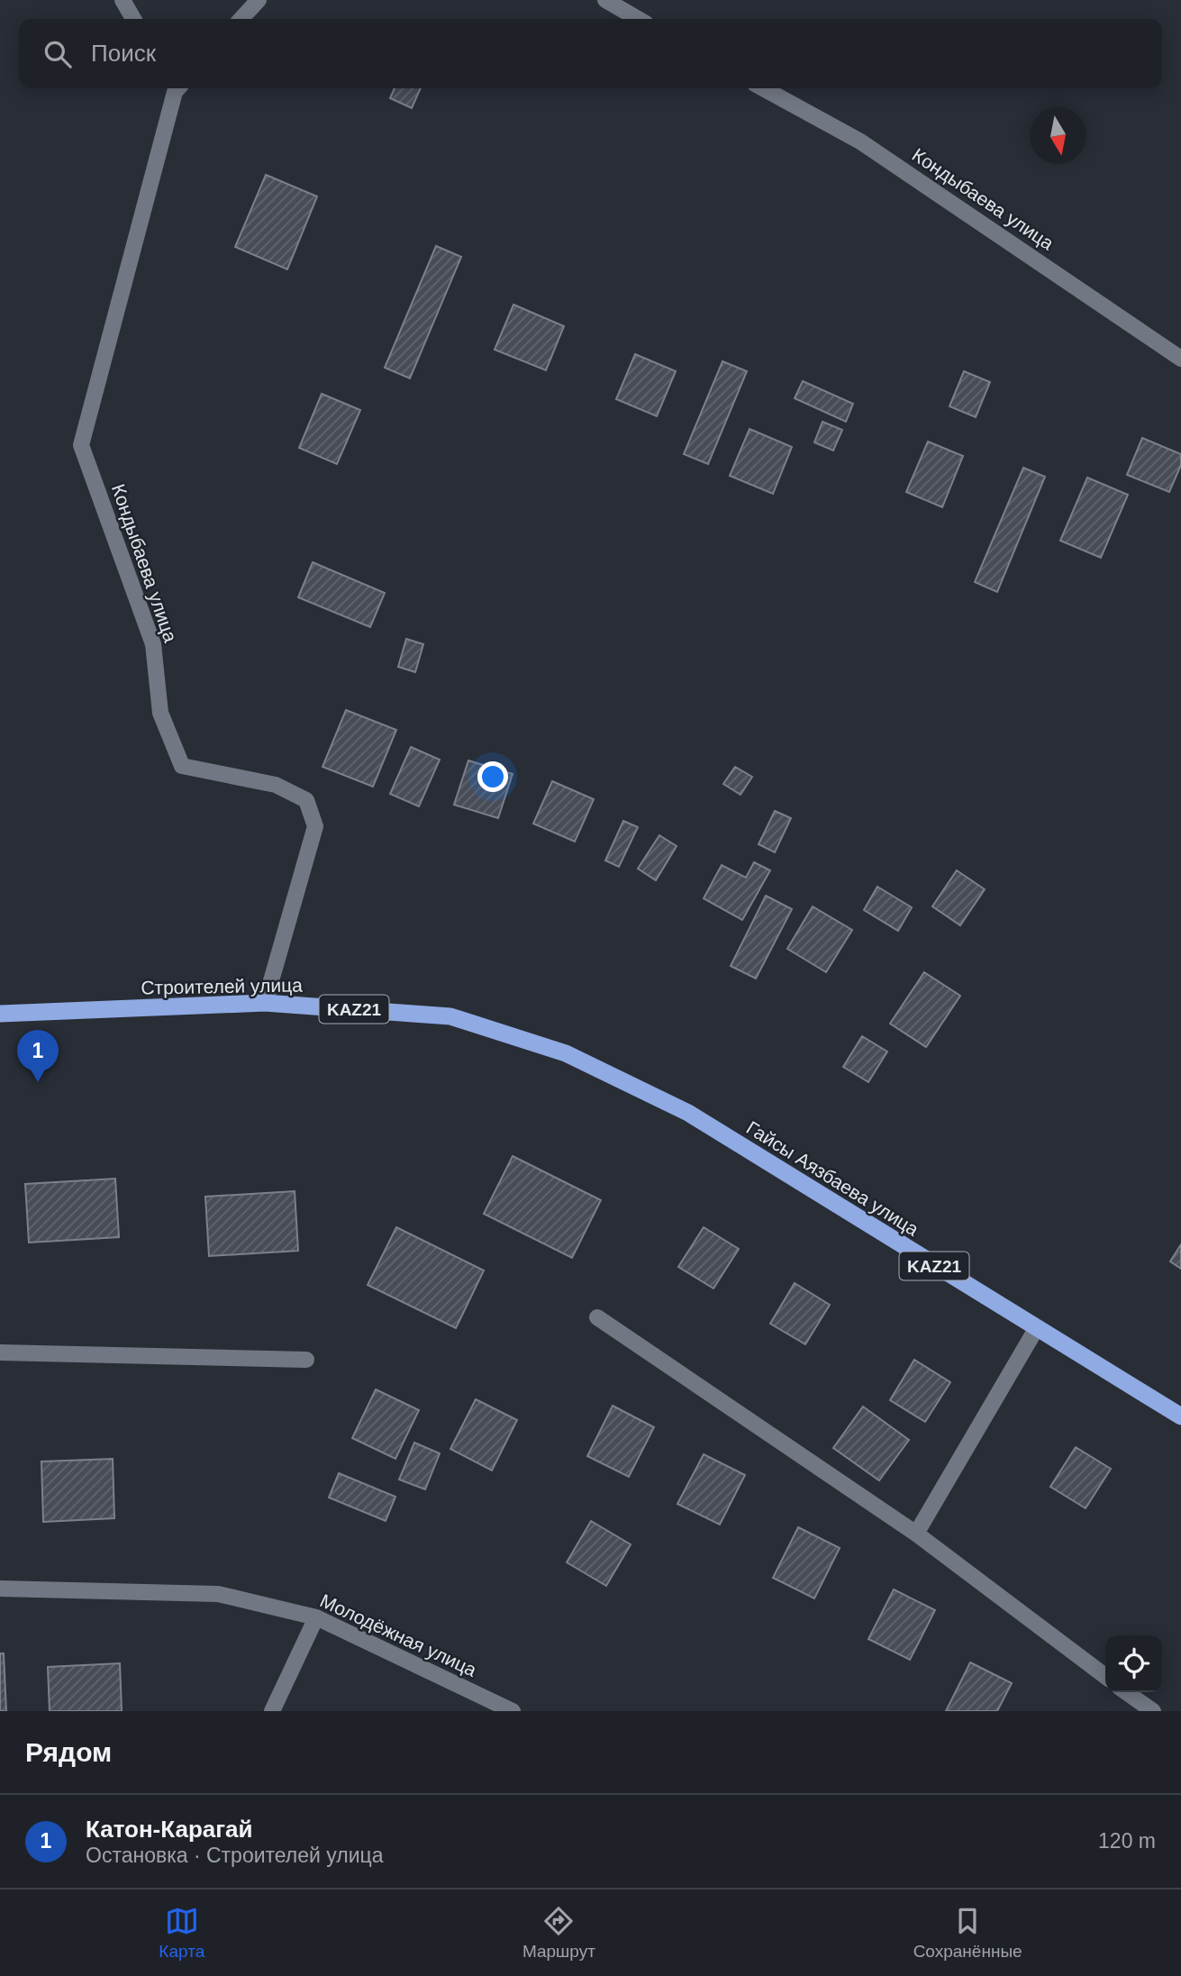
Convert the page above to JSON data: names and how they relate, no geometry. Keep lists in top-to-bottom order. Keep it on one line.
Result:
{"streets":{"highway":["Строителей улица","KAZ21","Гайсы Аязбаева улица"],"street":["Кондыбаева улица","Молодёжная улица"]},"crossings":[["Кондыбаева улица","Строителей улица"],["Строителей улица","Гайсы Аязбаева улица"]],"north":"bottom","page":{"search":"Поиск","pins":"1","heading":"Рядом","list":[{"mark":"1","name":"Катон-Карагай","note":"Остановка · Строителей улица","value":"120 m"}],"nav":["Карта","Маршрут","Сохранённые"]}}
